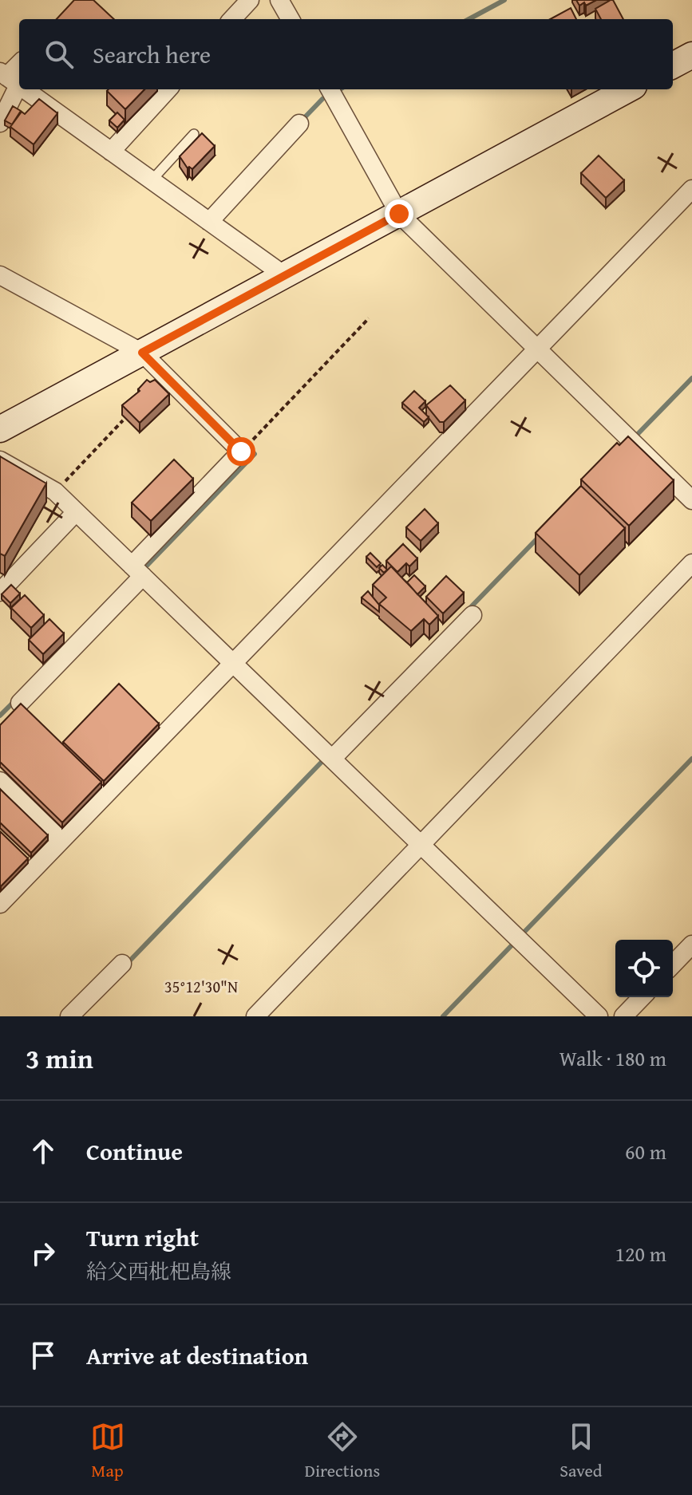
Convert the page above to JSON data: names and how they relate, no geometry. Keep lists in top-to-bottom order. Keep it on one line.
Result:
{"page":{"search":"Search here","heading":["3 min","Walk · 180 m"],"list":[["Continue","60 m"],["Turn right","給父西枇杷島線","120 m"],"Arrive at destination"],"nav":["Map","Directions","Saved"]},"coordinates":["35°12'30\"N"]}
